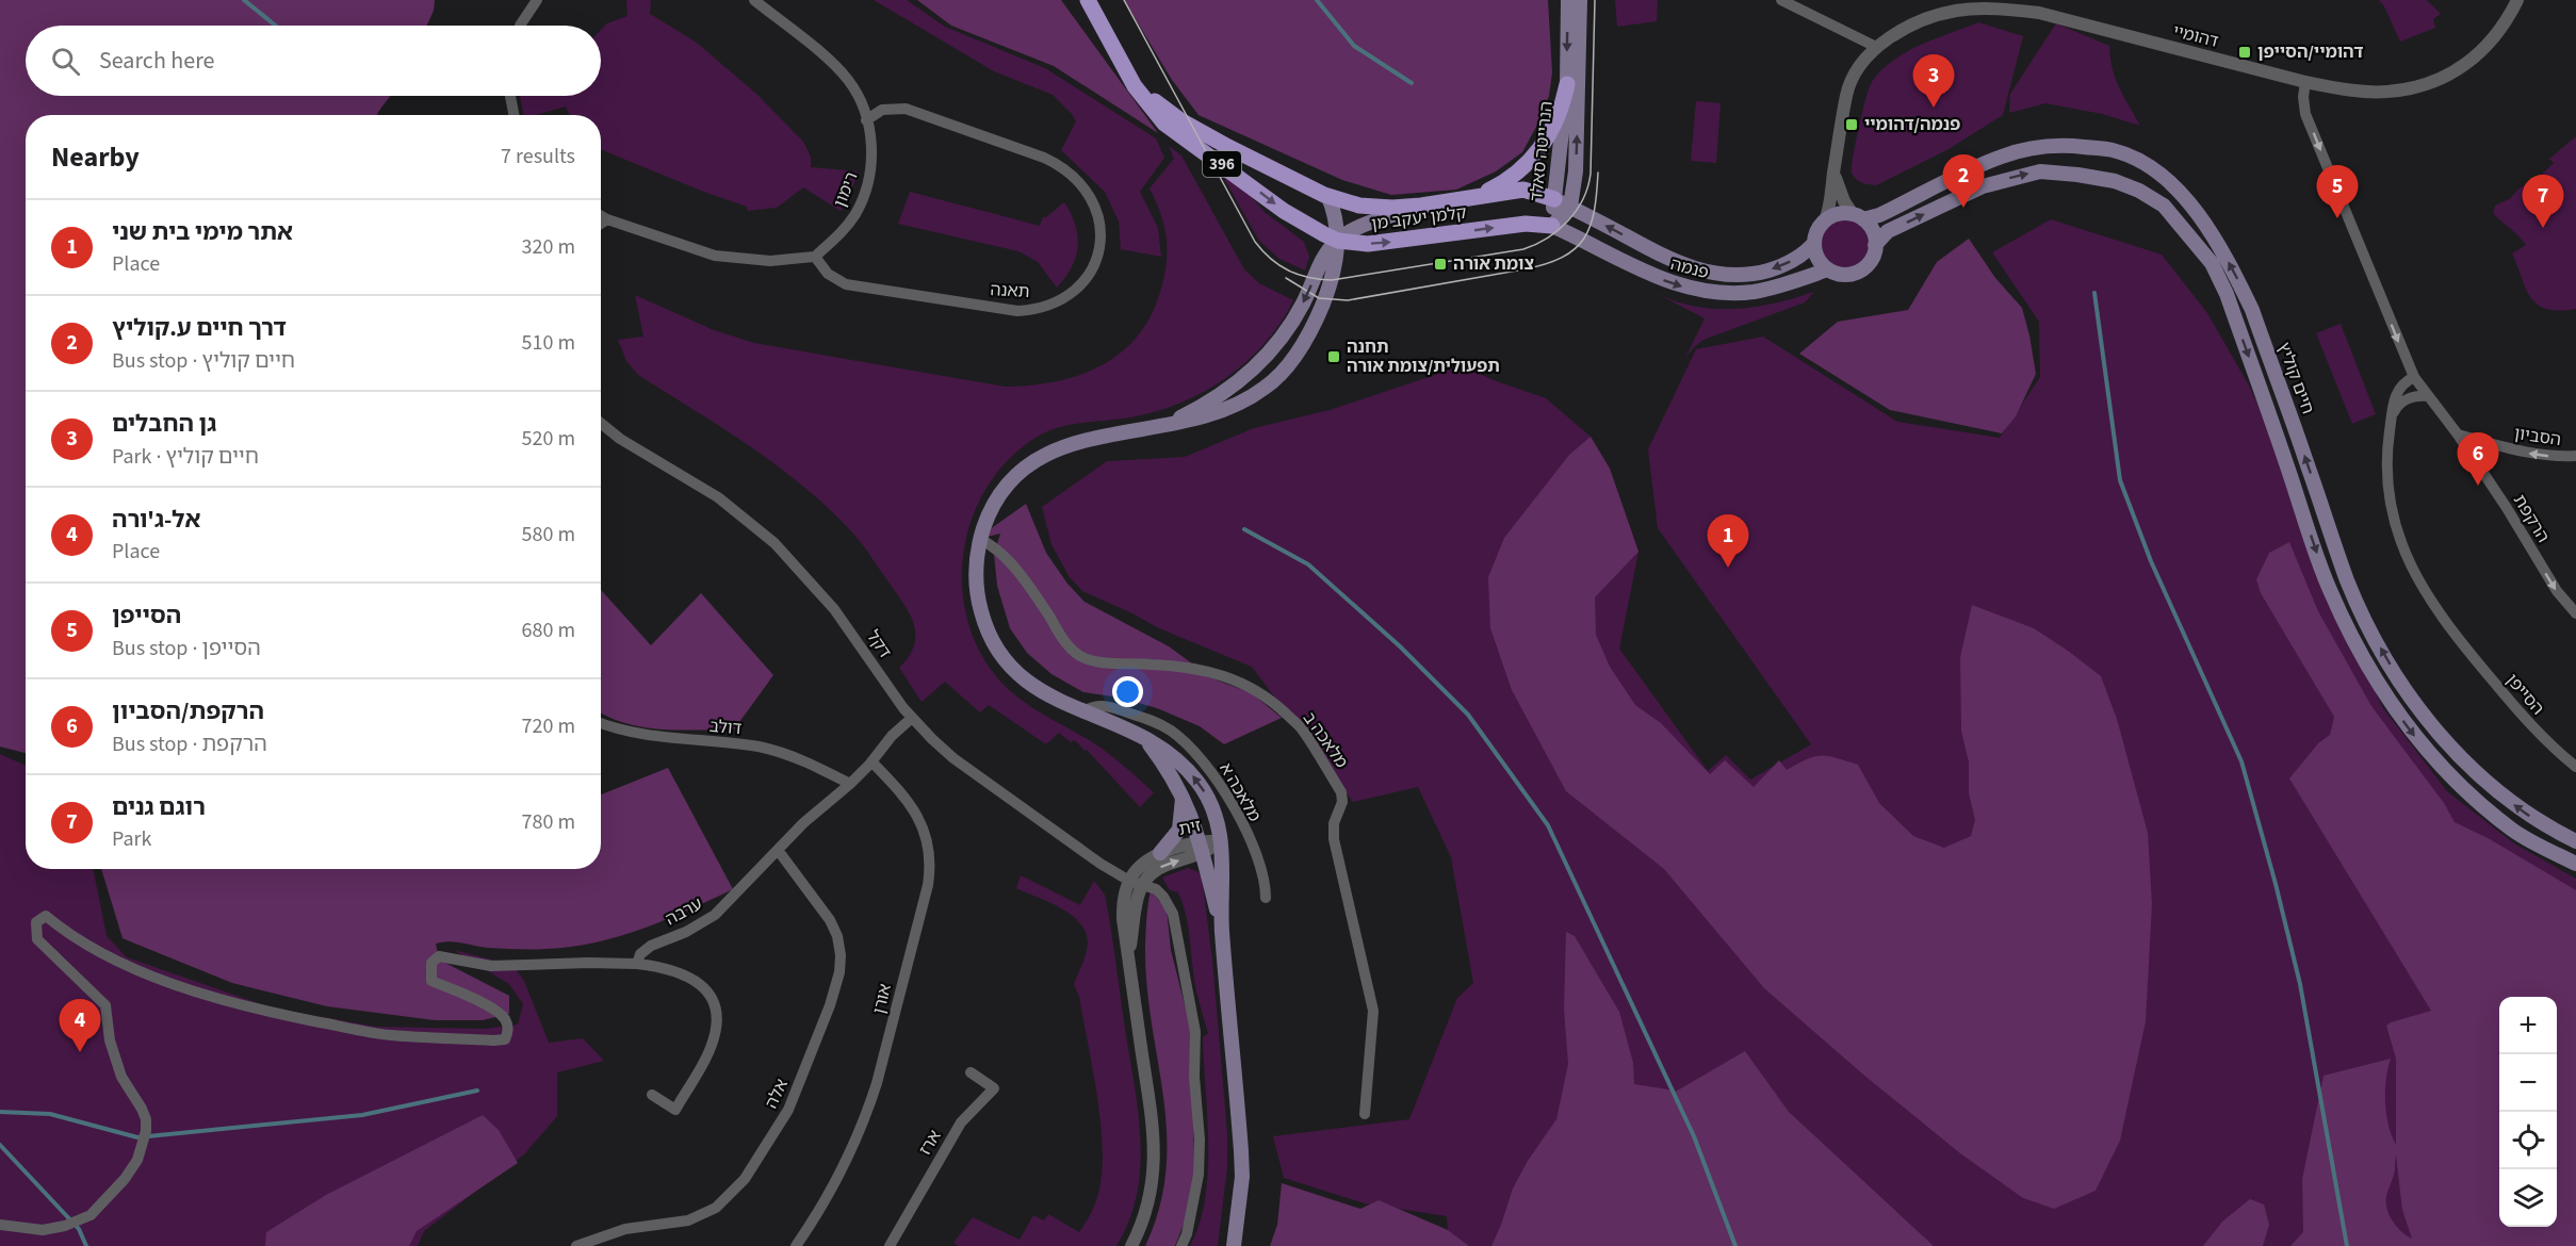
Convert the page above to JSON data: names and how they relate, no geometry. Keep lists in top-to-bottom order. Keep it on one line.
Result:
{"streets":{"main road":["הנרייטה סאלד","396","קלמן יעקב מן","פנמה","חיים קוליץ"],"street":["דהומיי","רימון","תאנה","הסביון","הרקפת","דקל","הסייפן","דולב","מלאכה ב","מלאכה א","זית","ערבה","אורן","אלה","ארז"]},"crossings":[["הנרייטה סאלד","קלמן יעקב מן"],["הנרייטה סאלד","פנמה"],["רימון","תאנה"],["קלמן יעקב מן","פנמה"],["פנמה","חיים קוליץ"],["הסביון","הרקפת"],["הרקפת","הסייפן"],["דקל","זית"],["דקל","ערבה"],["דולב","ערבה"],["ערבה","אורן"],["ערבה","אלה"]],"one_way":["חיים קוליץ","הסביון","הרקפת"],"places":{"transit":["דהומיי/הסייפן","פנמה/דהומיי","צומת אורה","תחנה תפעולית/צומת אורה"]},"page":{"search":"Search here","pins":["3","2","5","7","6","1","4"],"heading":["Nearby","7 results"],"list":[{"mark":"1","name":"אתר מימי בית שני","note":"Place","value":"320 m"},{"mark":"2","name":"דרך חיים ע.קוליץ","note":"Bus stop · חיים קוליץ","value":"510 m"},{"mark":"3","name":"גן החבלים","note":"Park · חיים קוליץ","value":"520 m"},{"mark":"4","name":"אל-ג'ורה","note":"Place","value":"580 m"},{"mark":"5","name":"הסייפן","note":"Bus stop · הסייפן","value":"680 m"},{"mark":"6","name":"הרקפת/הסביון","note":"Bus stop · הרקפת","value":"720 m"},{"mark":"7","name":"רוגם גנים","note":"Park","value":"780 m"}],"map_buttons":["+","−"]}}
